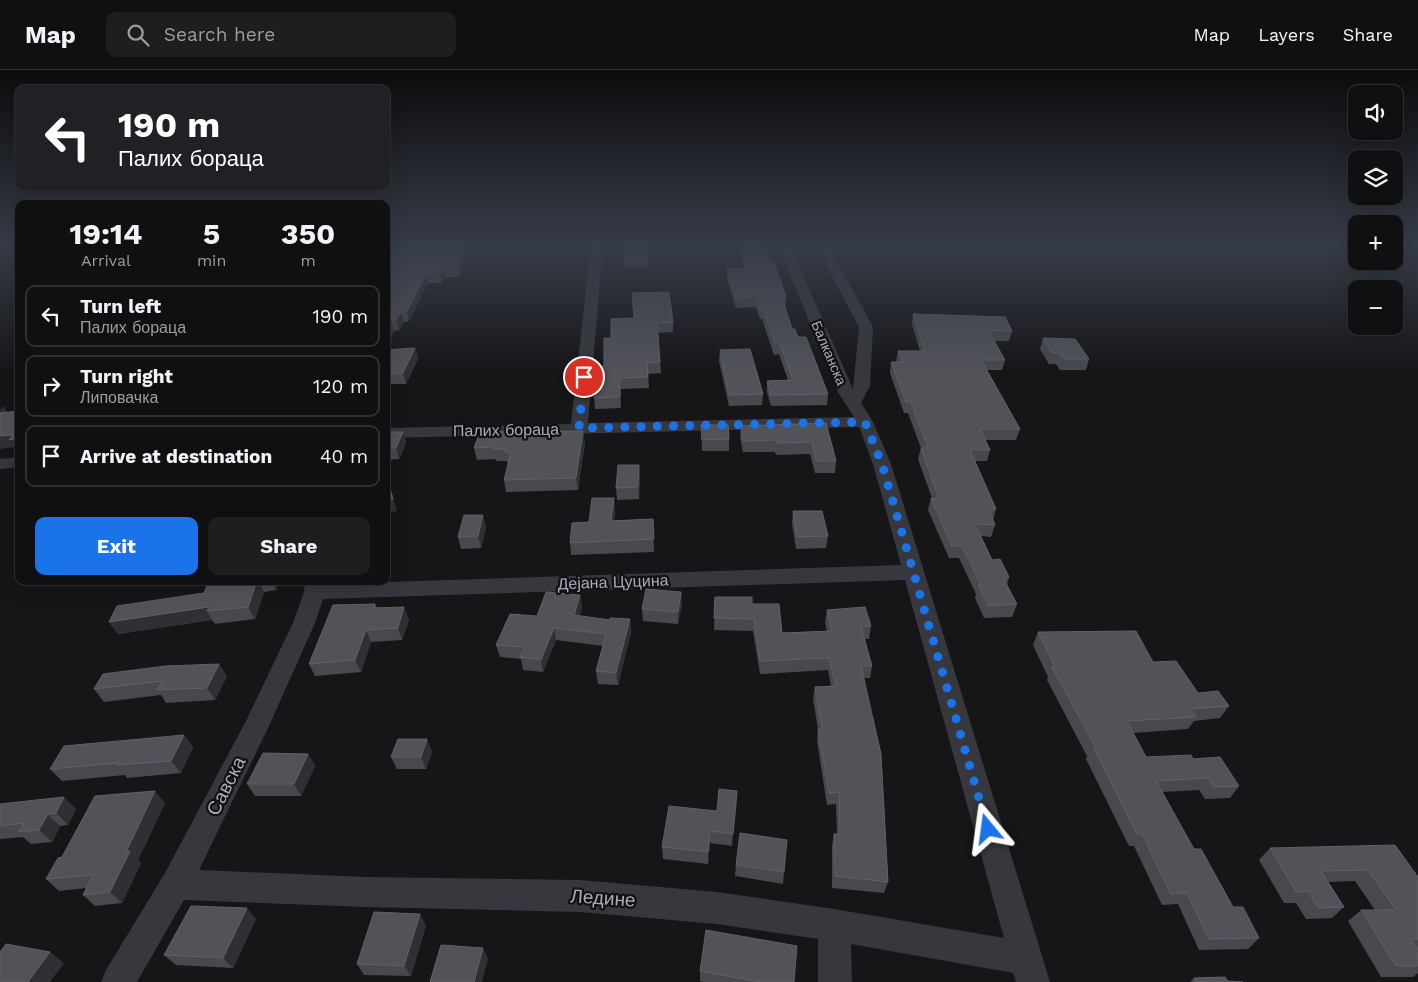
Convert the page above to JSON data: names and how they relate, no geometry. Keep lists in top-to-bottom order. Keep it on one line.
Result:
{"streets":{"street":["Балканска","Палих бораца","Дејана Цуцина","Савска","Ледине"]},"crossings":[["Балканска","Палих бораца"],["Балканска","Дејана Цуцина"],["Балканска","Ледине"],["Дејана Цуцина","Савска"],["Савска","Ледине"]],"page":{"header":"Map","search":"Search here","nav":["Map","Layers","Share"],"map_buttons":["+","−"],"turn":["190 m","Палих бораца"],"eta":["19:14","Arrival","5","min","350","m"],"list":[{"name":"Turn left","note":"Палих бораца","value":"190 m"},{"name":"Turn right","note":"Липовачка","value":"120 m"},{"name":"Arrive at destination","value":"40 m"}],"buttons":["Exit","Share"]}}
